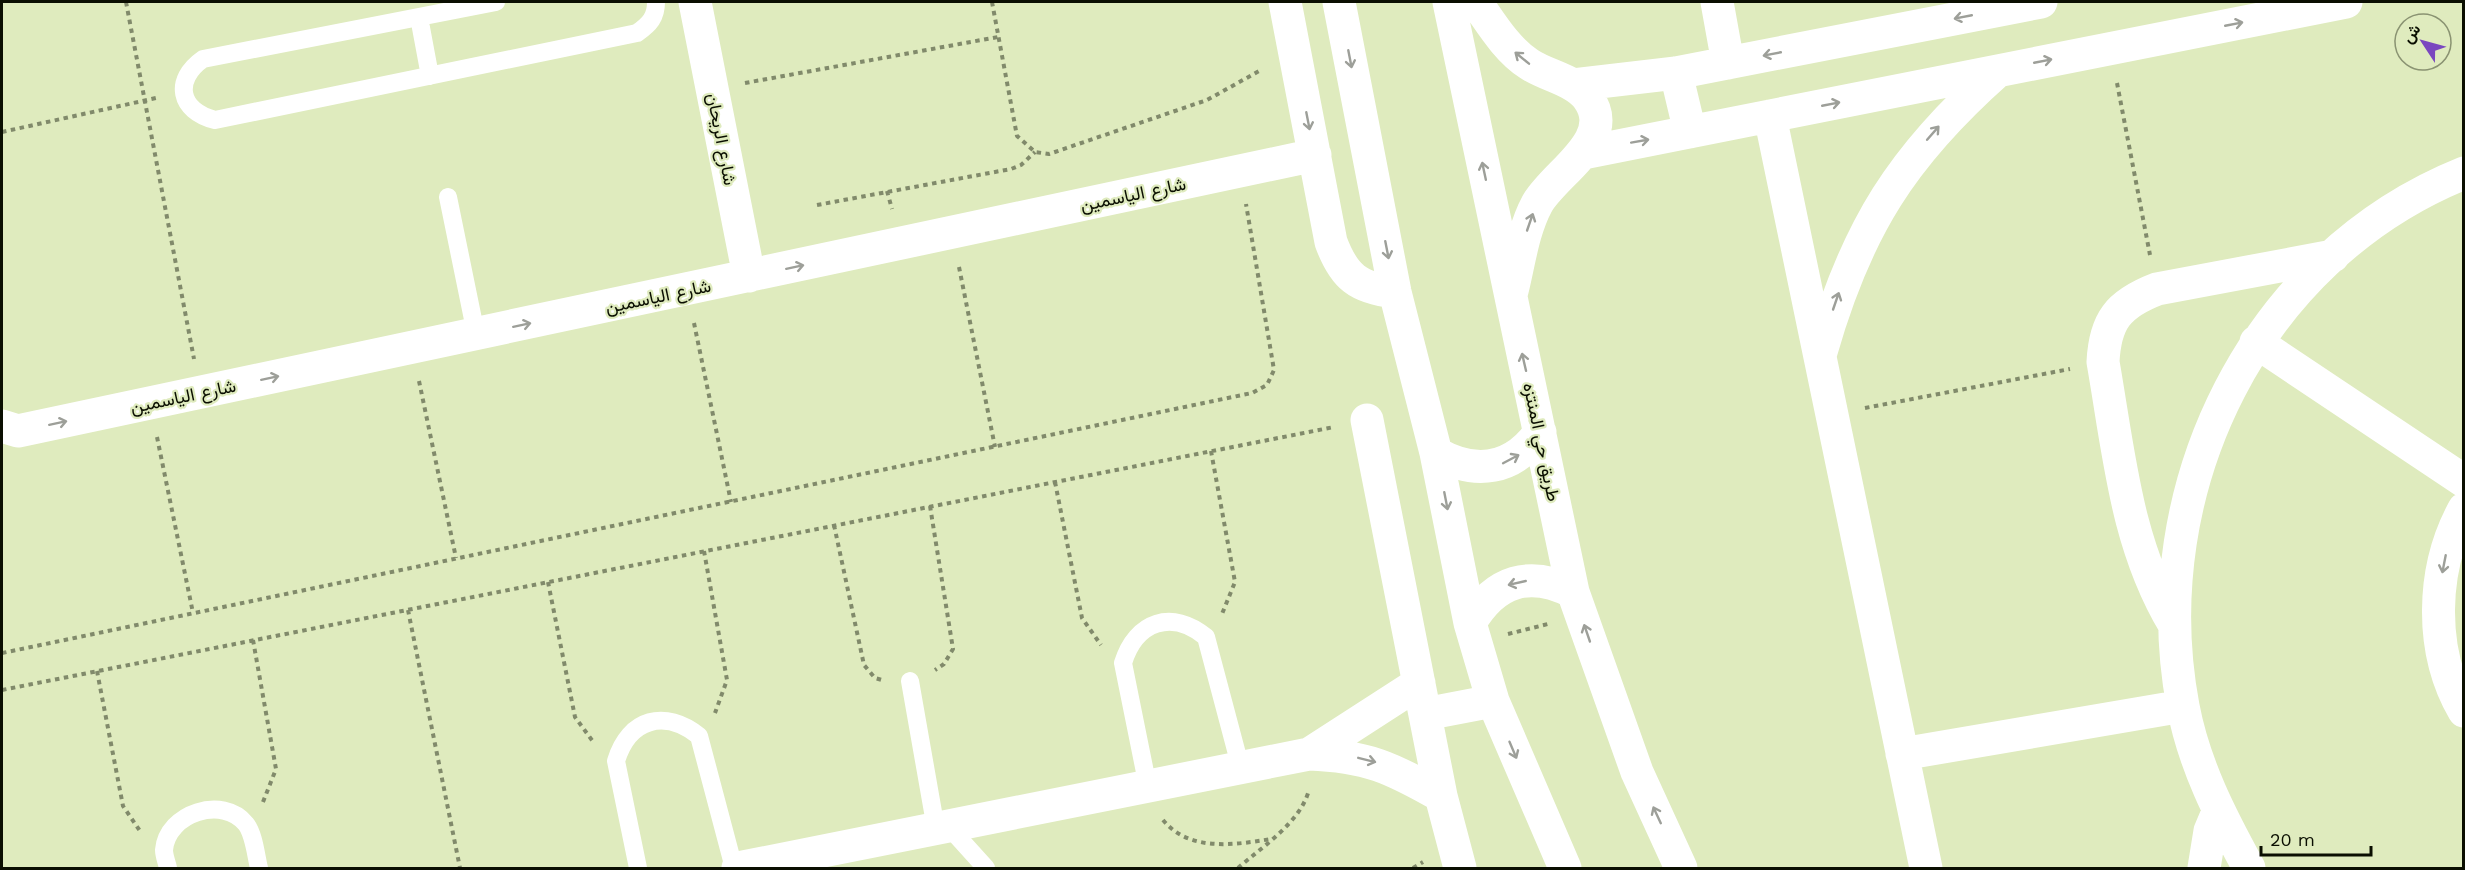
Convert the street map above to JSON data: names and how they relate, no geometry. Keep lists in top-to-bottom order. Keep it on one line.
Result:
{"streets":{"street":["شارع الريحان","شارع الياسمين","طريق حي المنتزه"]},"crossings":[["شارع الريحان","شارع الياسمين"]],"one_way":["شارع الياسمين"],"scale_bar":"20 m","north":"top left"}
